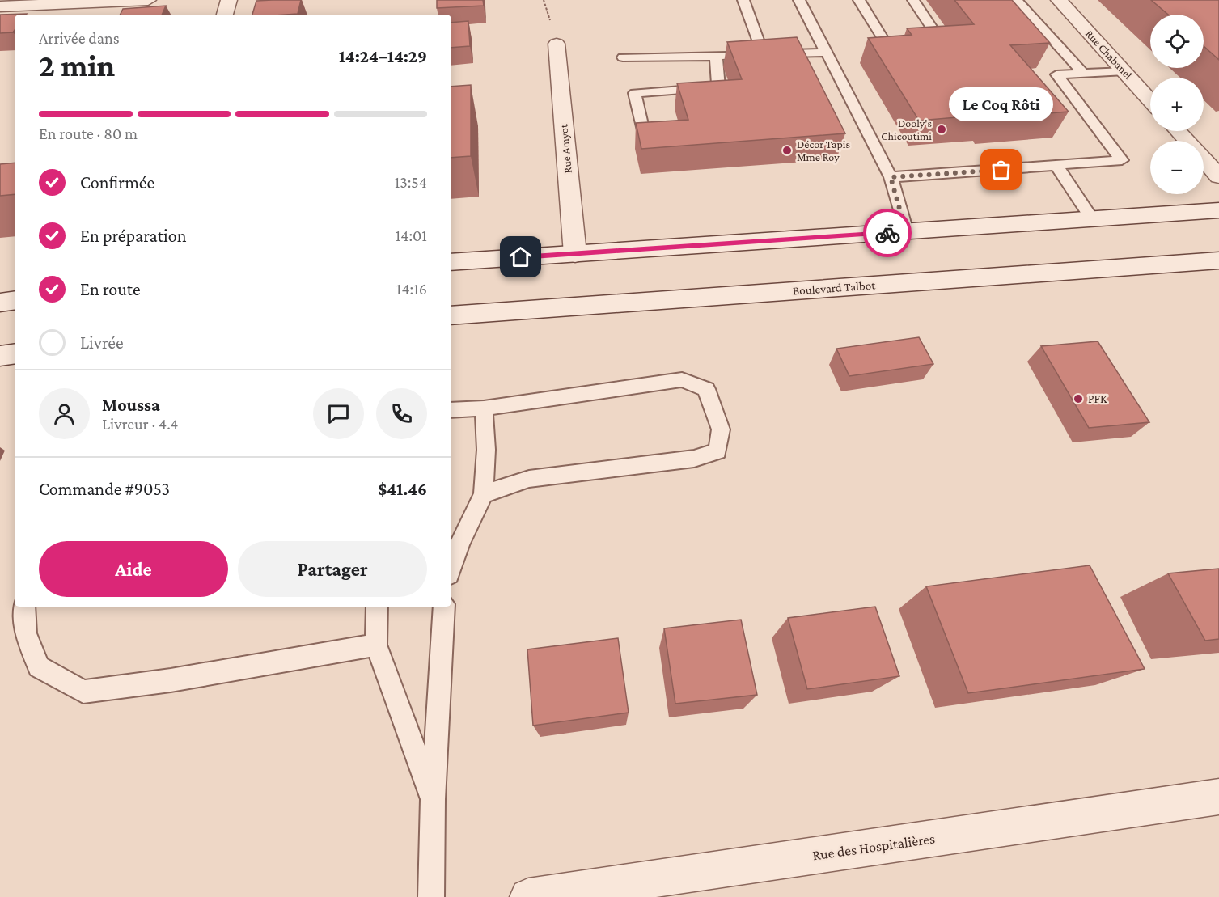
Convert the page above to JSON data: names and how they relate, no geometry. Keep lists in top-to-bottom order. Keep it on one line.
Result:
{"streets":{"main road":["Rue Chabanel","Rue Amyot","Boulevard Talbot","Rue des Hospitalières"]},"places":["Dooly's Chicoutimi","Décor Tapis Mme Roy","Le Coq Rôti","PFK"],"page":{"map_buttons":["+","−"],"heading":["2 min","Arrivée dans","14:24–14:29"],"panel":["Moussa","Livreur · 4.4","Commande #9053","$41.46"],"bubble":"Le Coq Rôti","bar":"En route · 80 m","list":[["Confirmée","13:54"],["En préparation","14:01"],["En route","14:16"],"Livrée"],"buttons":["Aide","Partager"]}}
